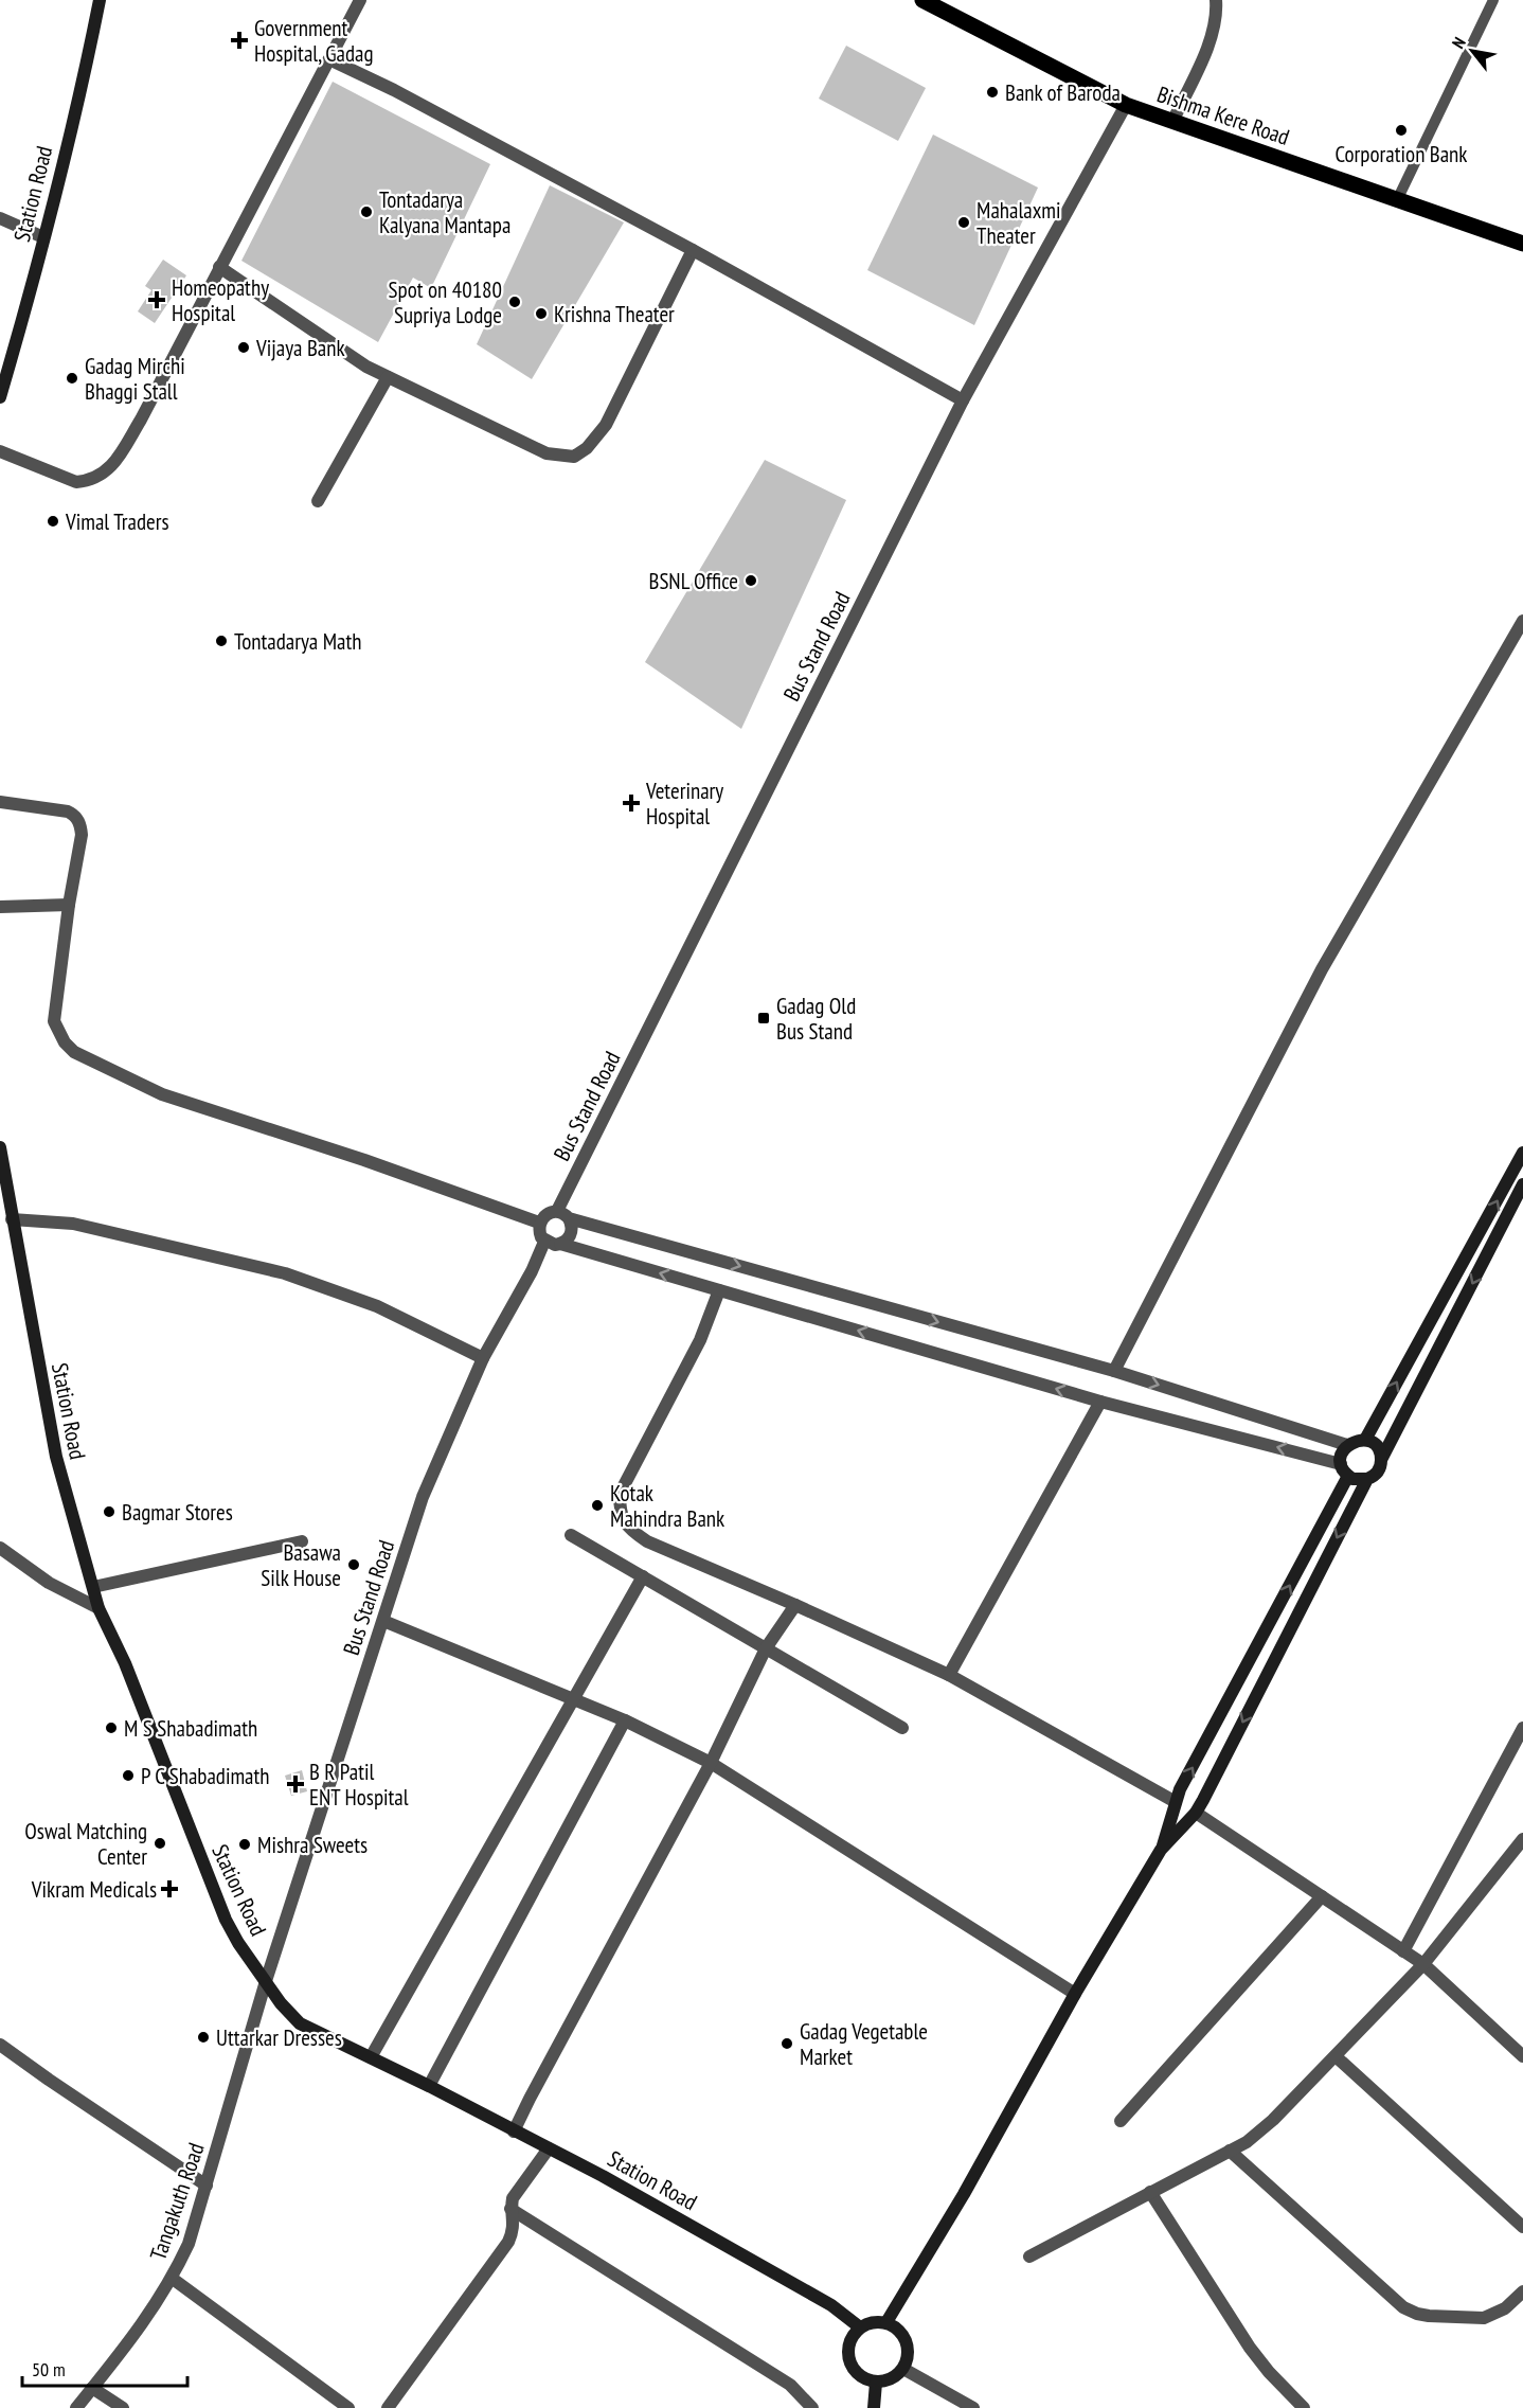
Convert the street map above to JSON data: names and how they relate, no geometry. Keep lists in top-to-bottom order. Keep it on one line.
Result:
{"streets":{"main road":["Bishma Kere Road","Station Road"],"street":["Bus Stand Road","Tangakuth Road"]},"crossings":[["Bishma Kere Road","Bus Stand Road"],["Station Road","Bus Stand Road"],["Station Road","Tangakuth Road"],["Bus Stand Road","Tangakuth Road"]],"places":{"health":["Government Hospital, Gadag","Homeopathy Hospital","Veterinary Hospital","B R Patil ENT Hospital","Vikram Medicals"],"other":["Bank of Baroda","Corporation Bank","Tontadarya Kalyana Mantapa","Mahalaxmi Theater","Spot on 40180 Supriya Lodge","Krishna Theater","Vijaya Bank","Gadag Mirchi Bhaggi Stall","Vimal Traders","BSNL Office","Tontadarya Math","Kotak Mahindra Bank","Bagmar Stores","Basawa Silk House","M S Shabadimath","P C Shabadimath","Oswal Matching Center","Mishra Sweets","Uttarkar Dresses","Gadag Vegetable Market"],"transit":["Gadag Old Bus Stand"]},"scale_bar":"50 m","north":"top left"}
